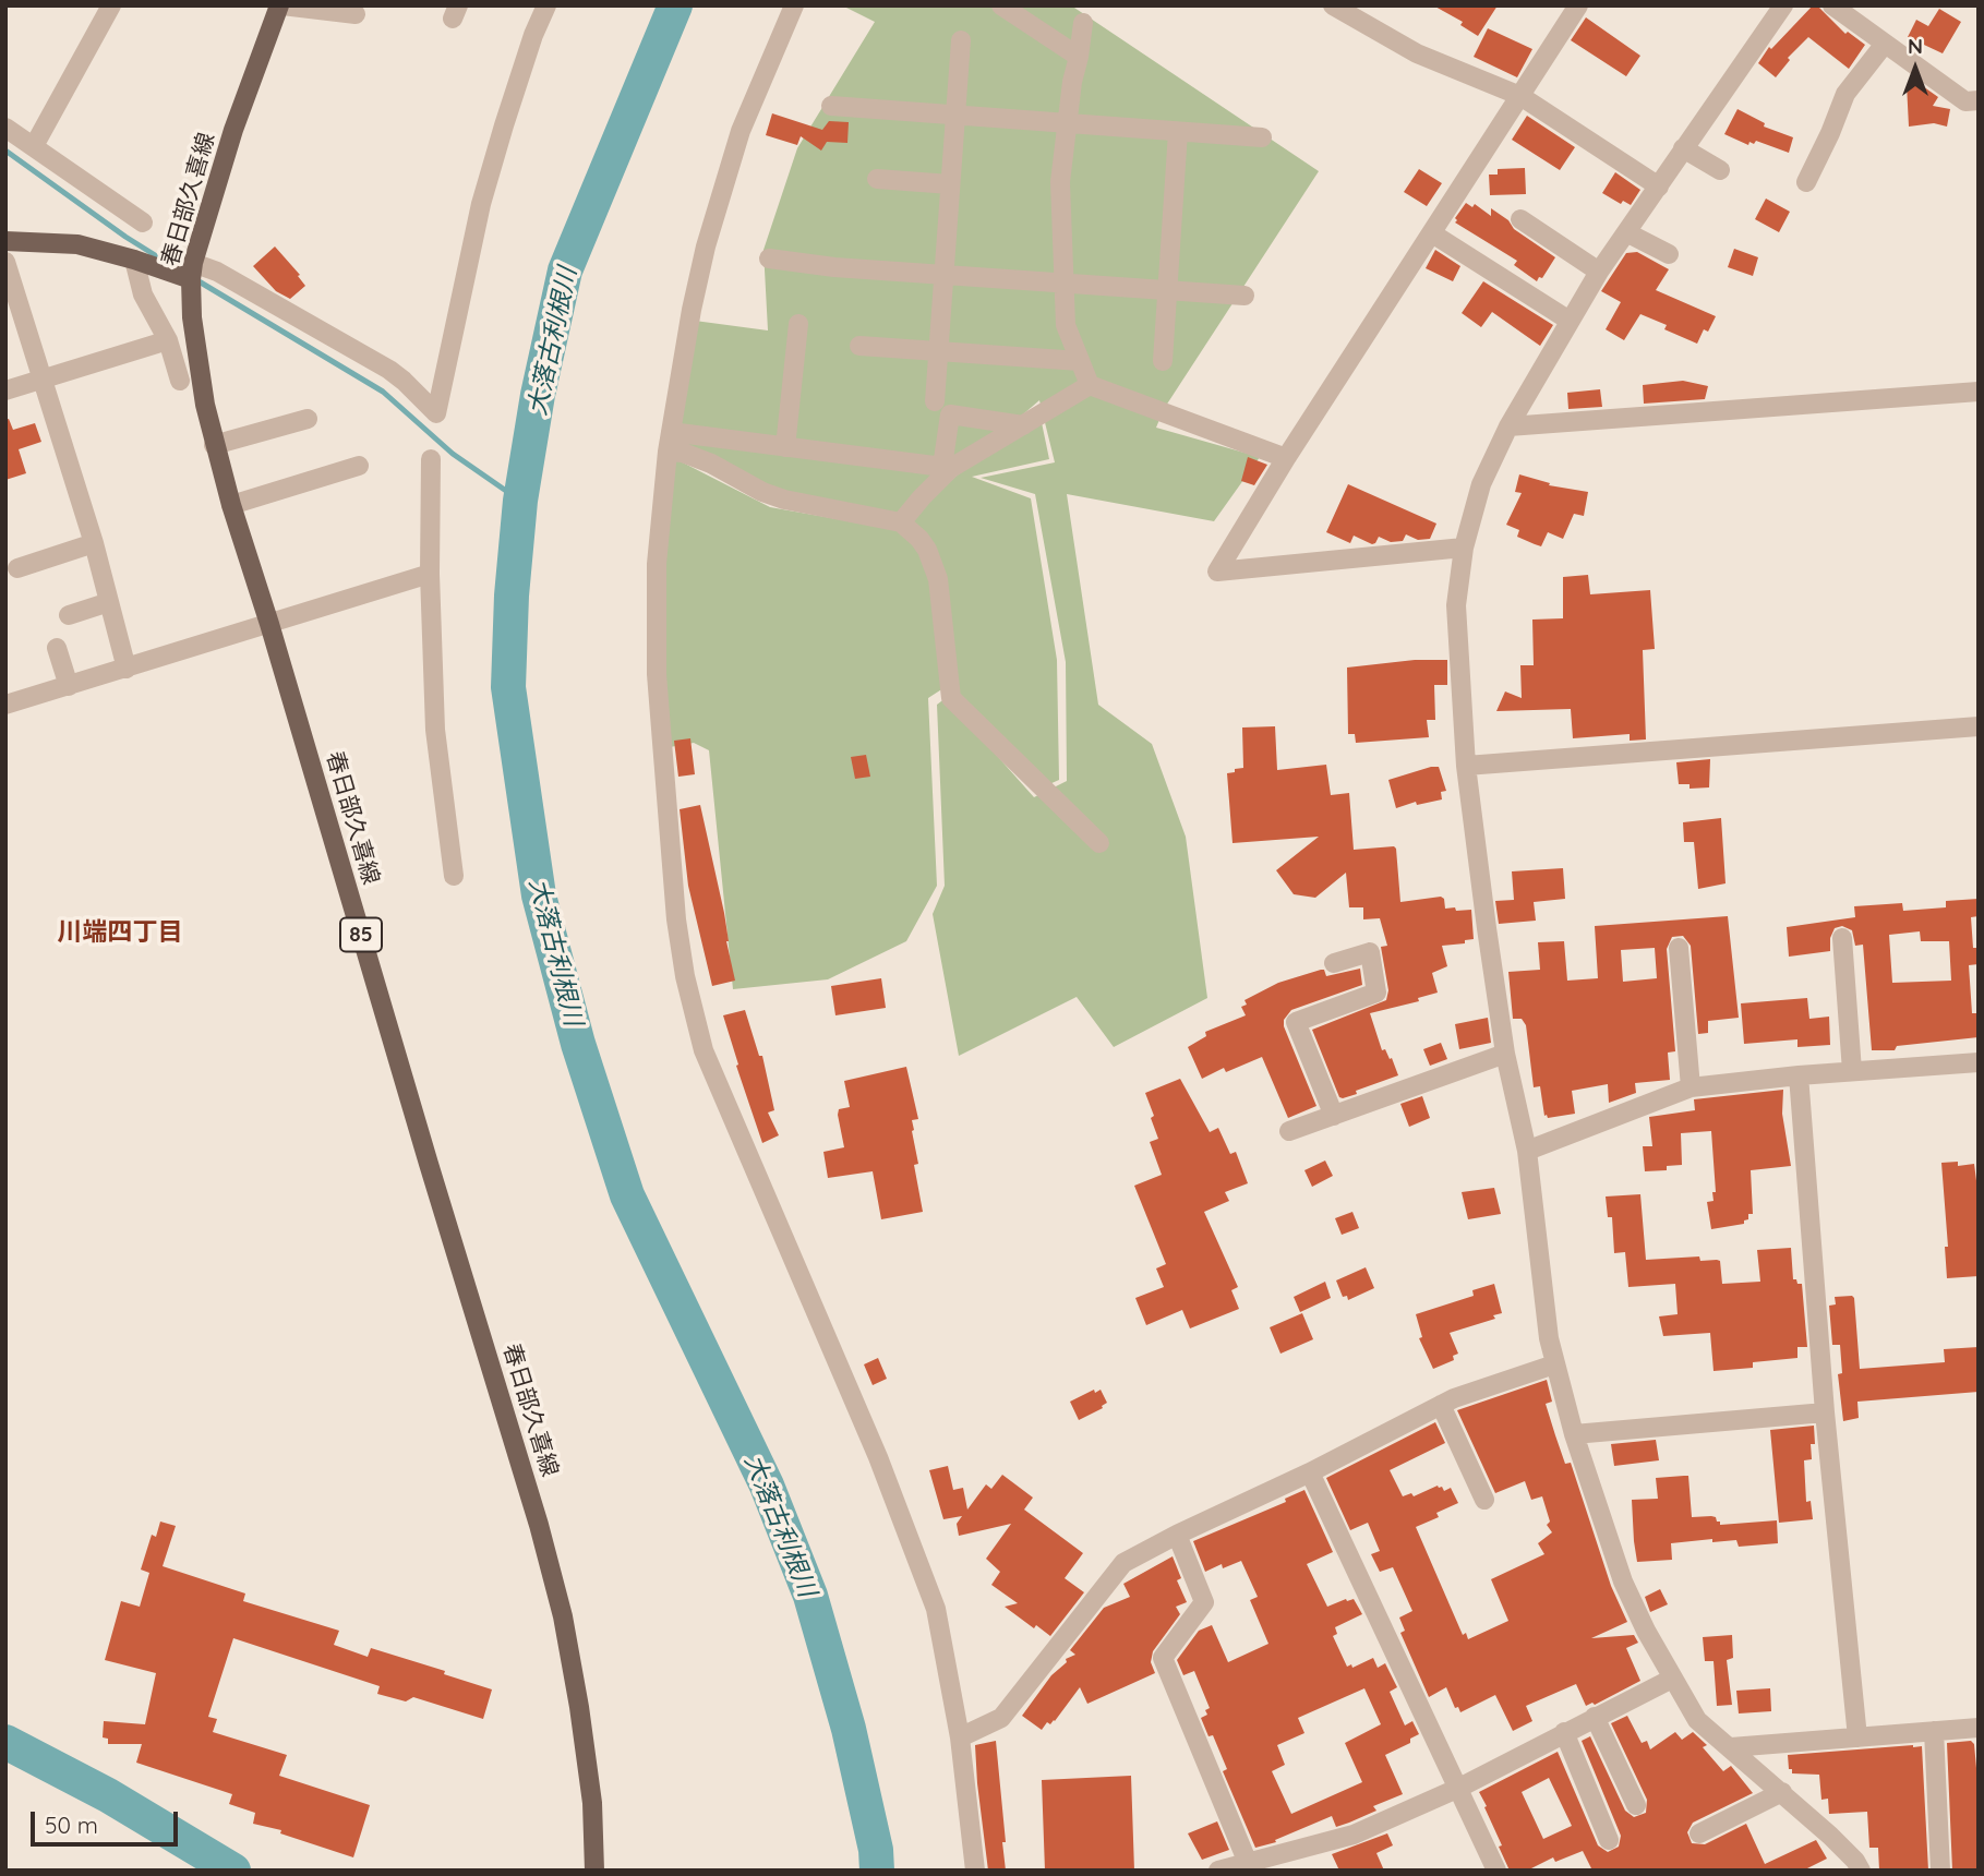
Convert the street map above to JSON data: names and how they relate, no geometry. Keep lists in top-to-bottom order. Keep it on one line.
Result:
{"streets":{"main road":["春日部久喜線","85"]},"districts":["川端四丁目"],"water":["大落古利根川"],"scale_bar":"50 m","north":"top"}
